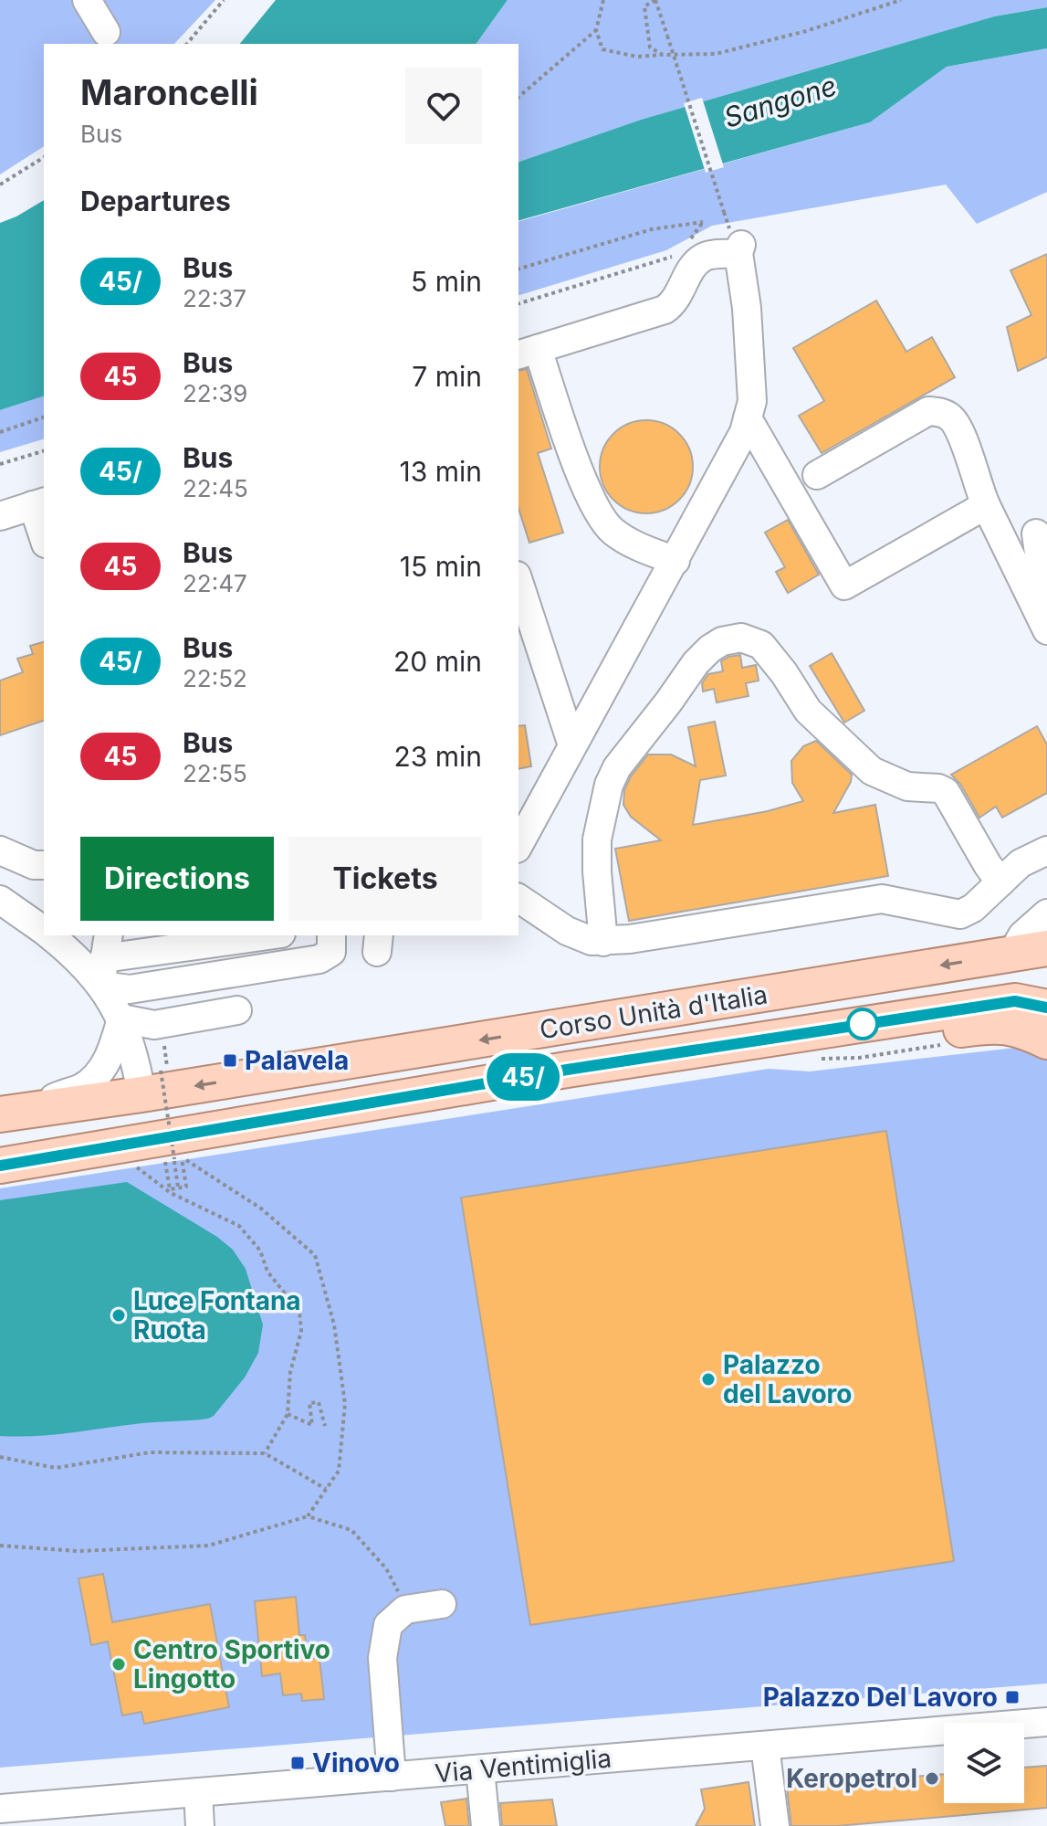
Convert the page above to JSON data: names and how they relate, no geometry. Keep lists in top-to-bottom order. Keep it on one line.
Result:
{"streets":{"main road":["Corso Unità d'Italia"],"street":["Via Ventimiglia"]},"water":["Sangone"],"places":{"transit":["Palavela","Palazzo Del Lavoro","Vinovo"],"other":["Luce Fontana Ruota","Palazzo del Lavoro","Centro Sportivo Lingotto","Keropetrol"]},"lines":["bus line 45/"],"page":{"on_map":"45/","heading":[["Maroncelli","Bus"],"Departures"],"list":[{"mark":"45/","name":"Bus","note":"22:37","value":"5 min"},{"mark":"45","name":"Bus","note":"22:39","value":"7 min"},{"mark":"45/","name":"Bus","note":"22:45","value":"13 min"},{"mark":"45","name":"Bus","note":"22:47","value":"15 min"},{"mark":"45/","name":"Bus","note":"22:52","value":"20 min"},{"mark":"45","name":"Bus","note":"22:55","value":"23 min"}],"buttons":["Directions","Tickets"]}}
